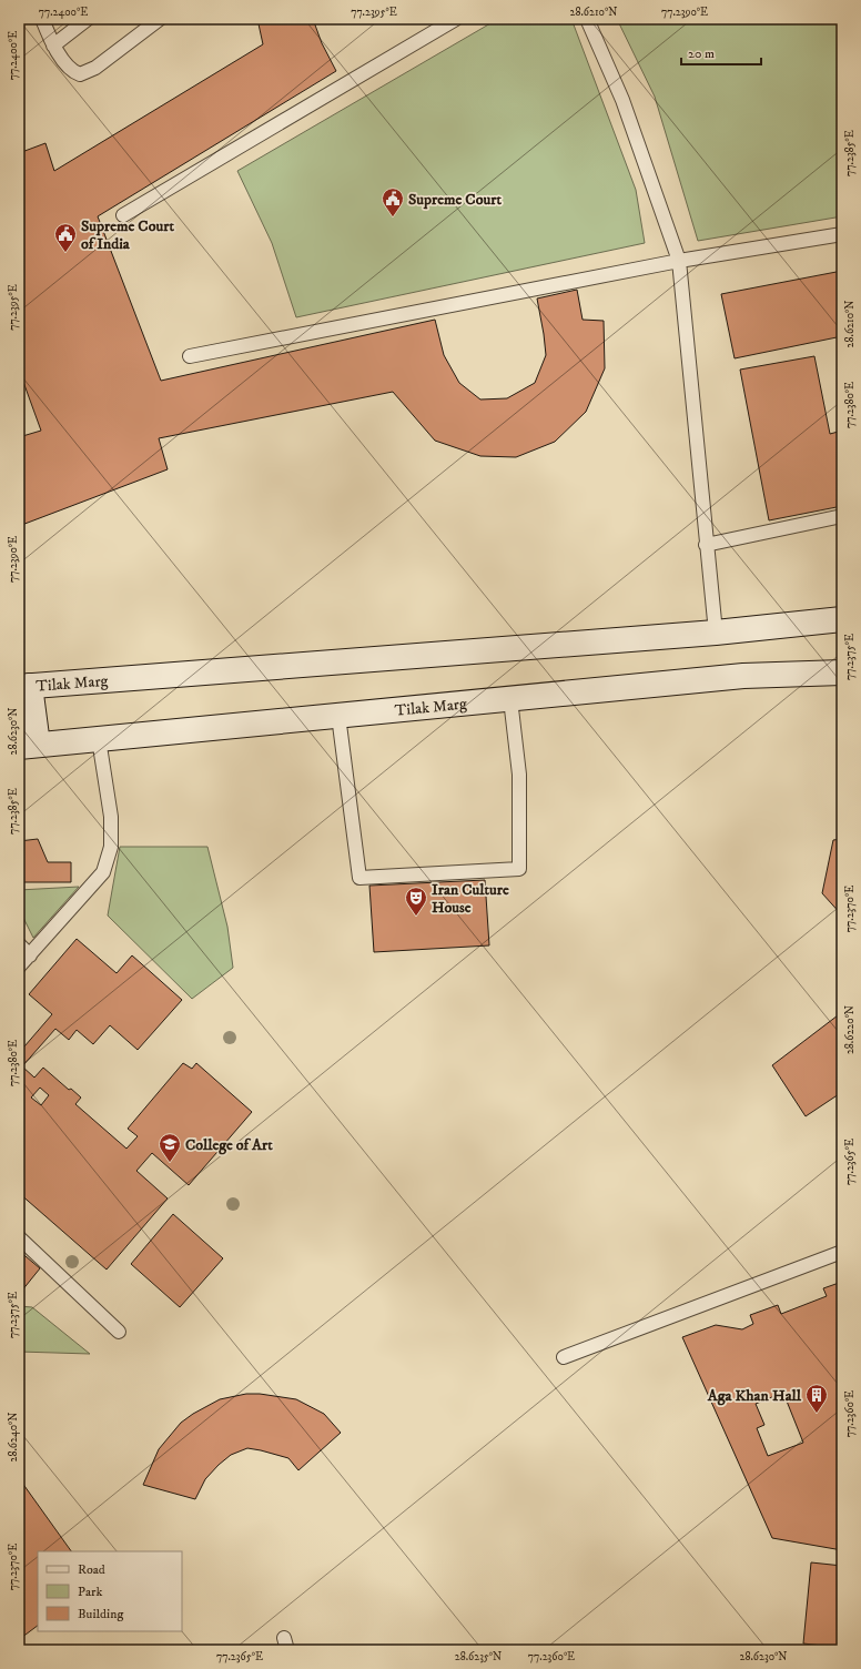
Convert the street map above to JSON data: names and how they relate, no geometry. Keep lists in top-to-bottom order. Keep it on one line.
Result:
{"streets":{"main road":["Tilak Marg"]},"places":{"public building":["Supreme Court","Supreme Court of India"],"theatre":["Iran Culture House"],"school or university":["College of Art"],"building":["Aga Khan Hall"]},"legend":["Road","Park","Building"],"scale_bar":"20 m","coordinates":["77.2400°E","77.2395°E","28.6210°N","77.2390°E","77.2385°E","77.2380°E","77.2375°E","28.6230°N","77.2370°E","28.6220°N","77.2365°E","77.2360°E","28.6240°N","28.6235°N"]}
